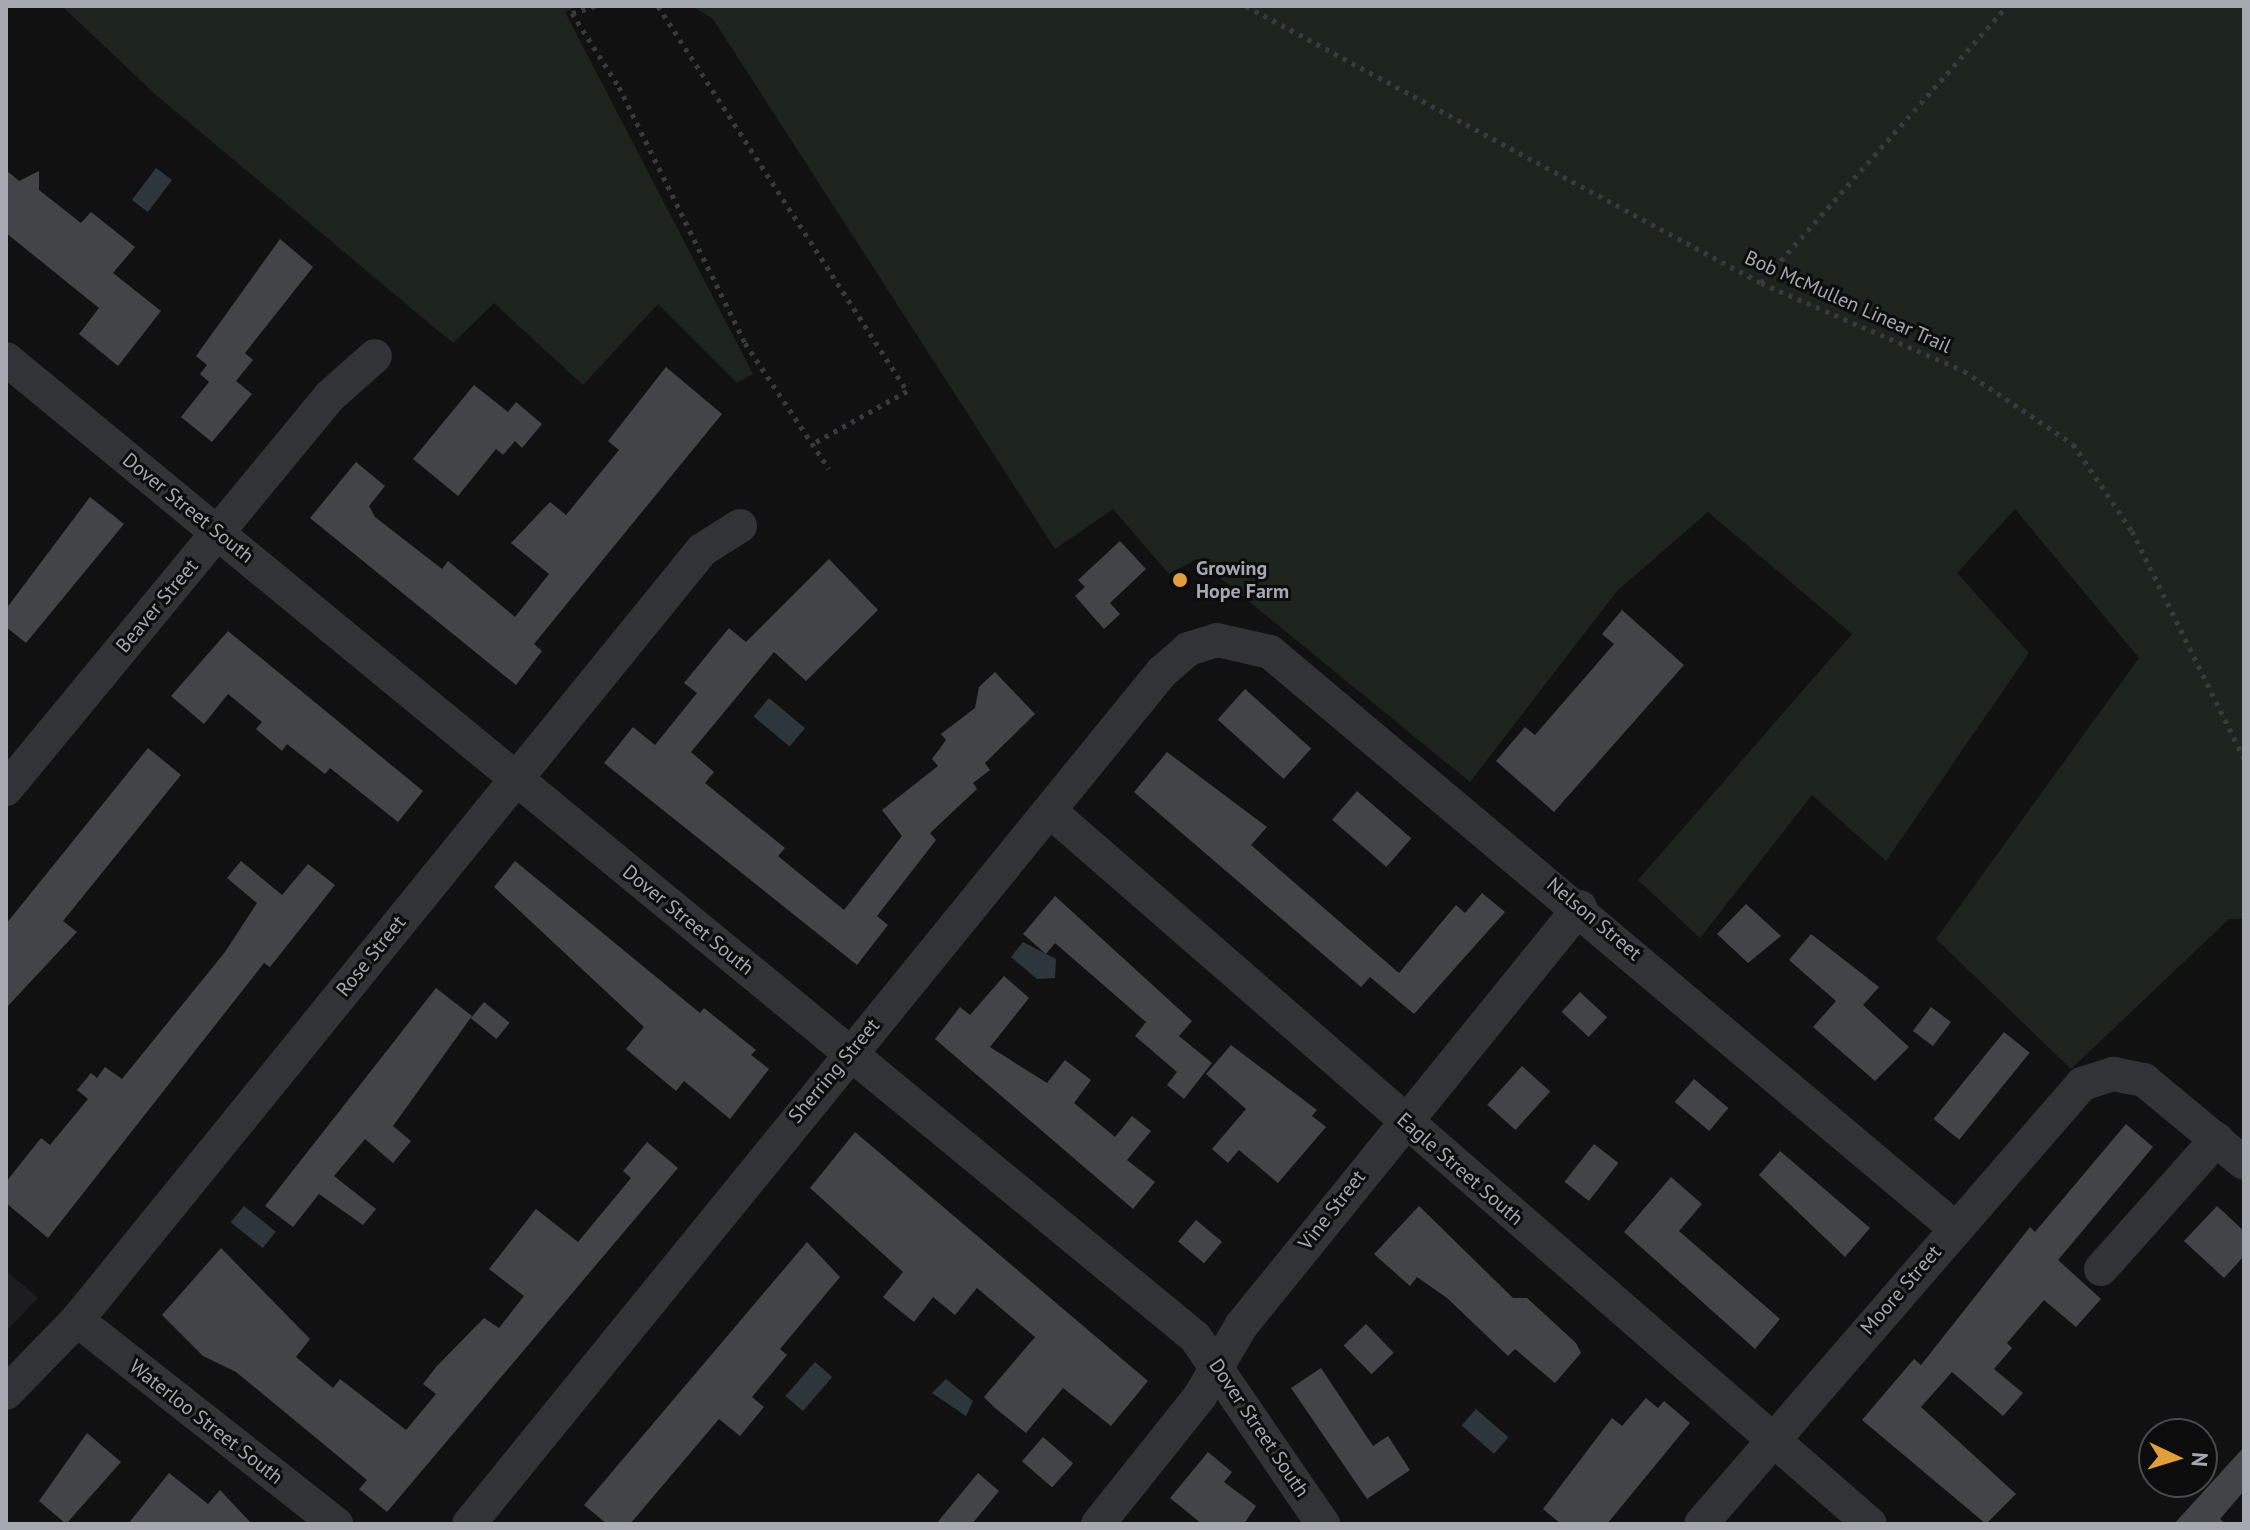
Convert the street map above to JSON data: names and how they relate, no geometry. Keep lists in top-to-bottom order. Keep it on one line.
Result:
{"streets":{"street":["Dover Street South","Beaver Street","Nelson Street","Rose Street","Sherring Street","Eagle Street South","Vine Street","Moore Street","Waterloo Street South"],"path":["Bob McMullen Linear Trail"]},"crossings":[["Dover Street South","Beaver Street"],["Dover Street South","Rose Street"],["Dover Street South","Sherring Street"],["Dover Street South","Vine Street"],["Nelson Street","Sherring Street"],["Nelson Street","Vine Street"],["Nelson Street","Moore Street"],["Rose Street","Waterloo Street South"],["Sherring Street","Eagle Street South"],["Eagle Street South","Vine Street"],["Eagle Street South","Moore Street"]],"places":["Growing Hope Farm"],"north":"right"}
